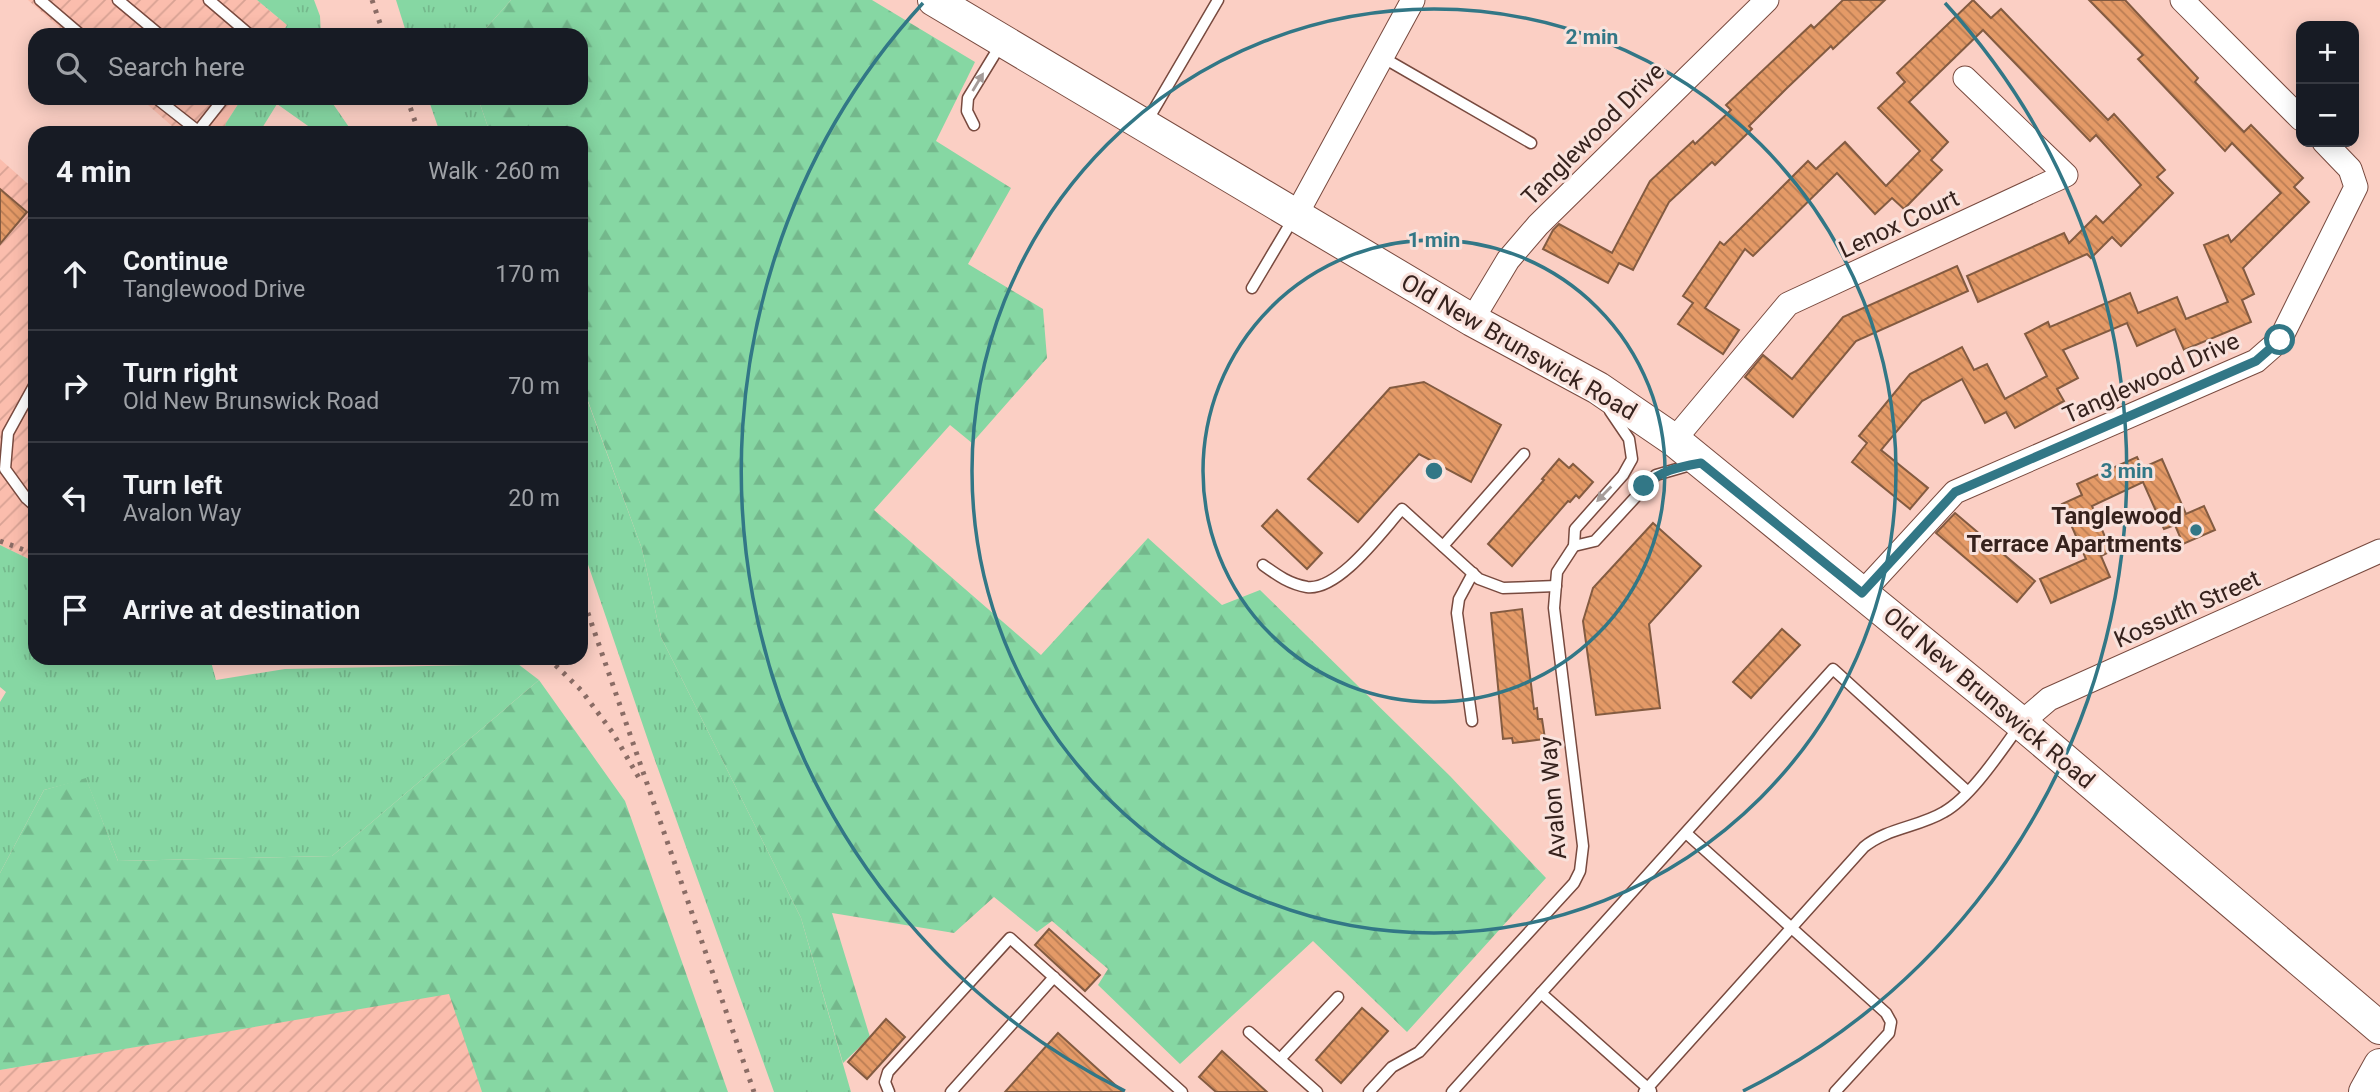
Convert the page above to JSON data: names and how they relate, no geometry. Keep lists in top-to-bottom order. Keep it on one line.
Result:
{"streets":{"main road":["Old New Brunswick Road"],"street":["Tanglewood Drive","Lenox Court","Kossuth Street"],"lane":["Avalon Way"]},"crossings":[["Tanglewood Drive","Old New Brunswick Road"],["Lenox Court","Old New Brunswick Road"],["Old New Brunswick Road","Kossuth Street"],["Old New Brunswick Road","Avalon Way"]],"places":["Tanglewood Terrace Apartments"],"page":{"map_buttons":["+","−"],"search":"Search here","heading":["4 min","Walk · 260 m"],"list":[["Continue","Tanglewood Drive","170 m"],["Turn right","Old New Brunswick Road","70 m"],["Turn left","Avalon Way","20 m"],"Arrive at destination"]},"rings":["2 min","1 min","3 min"]}
